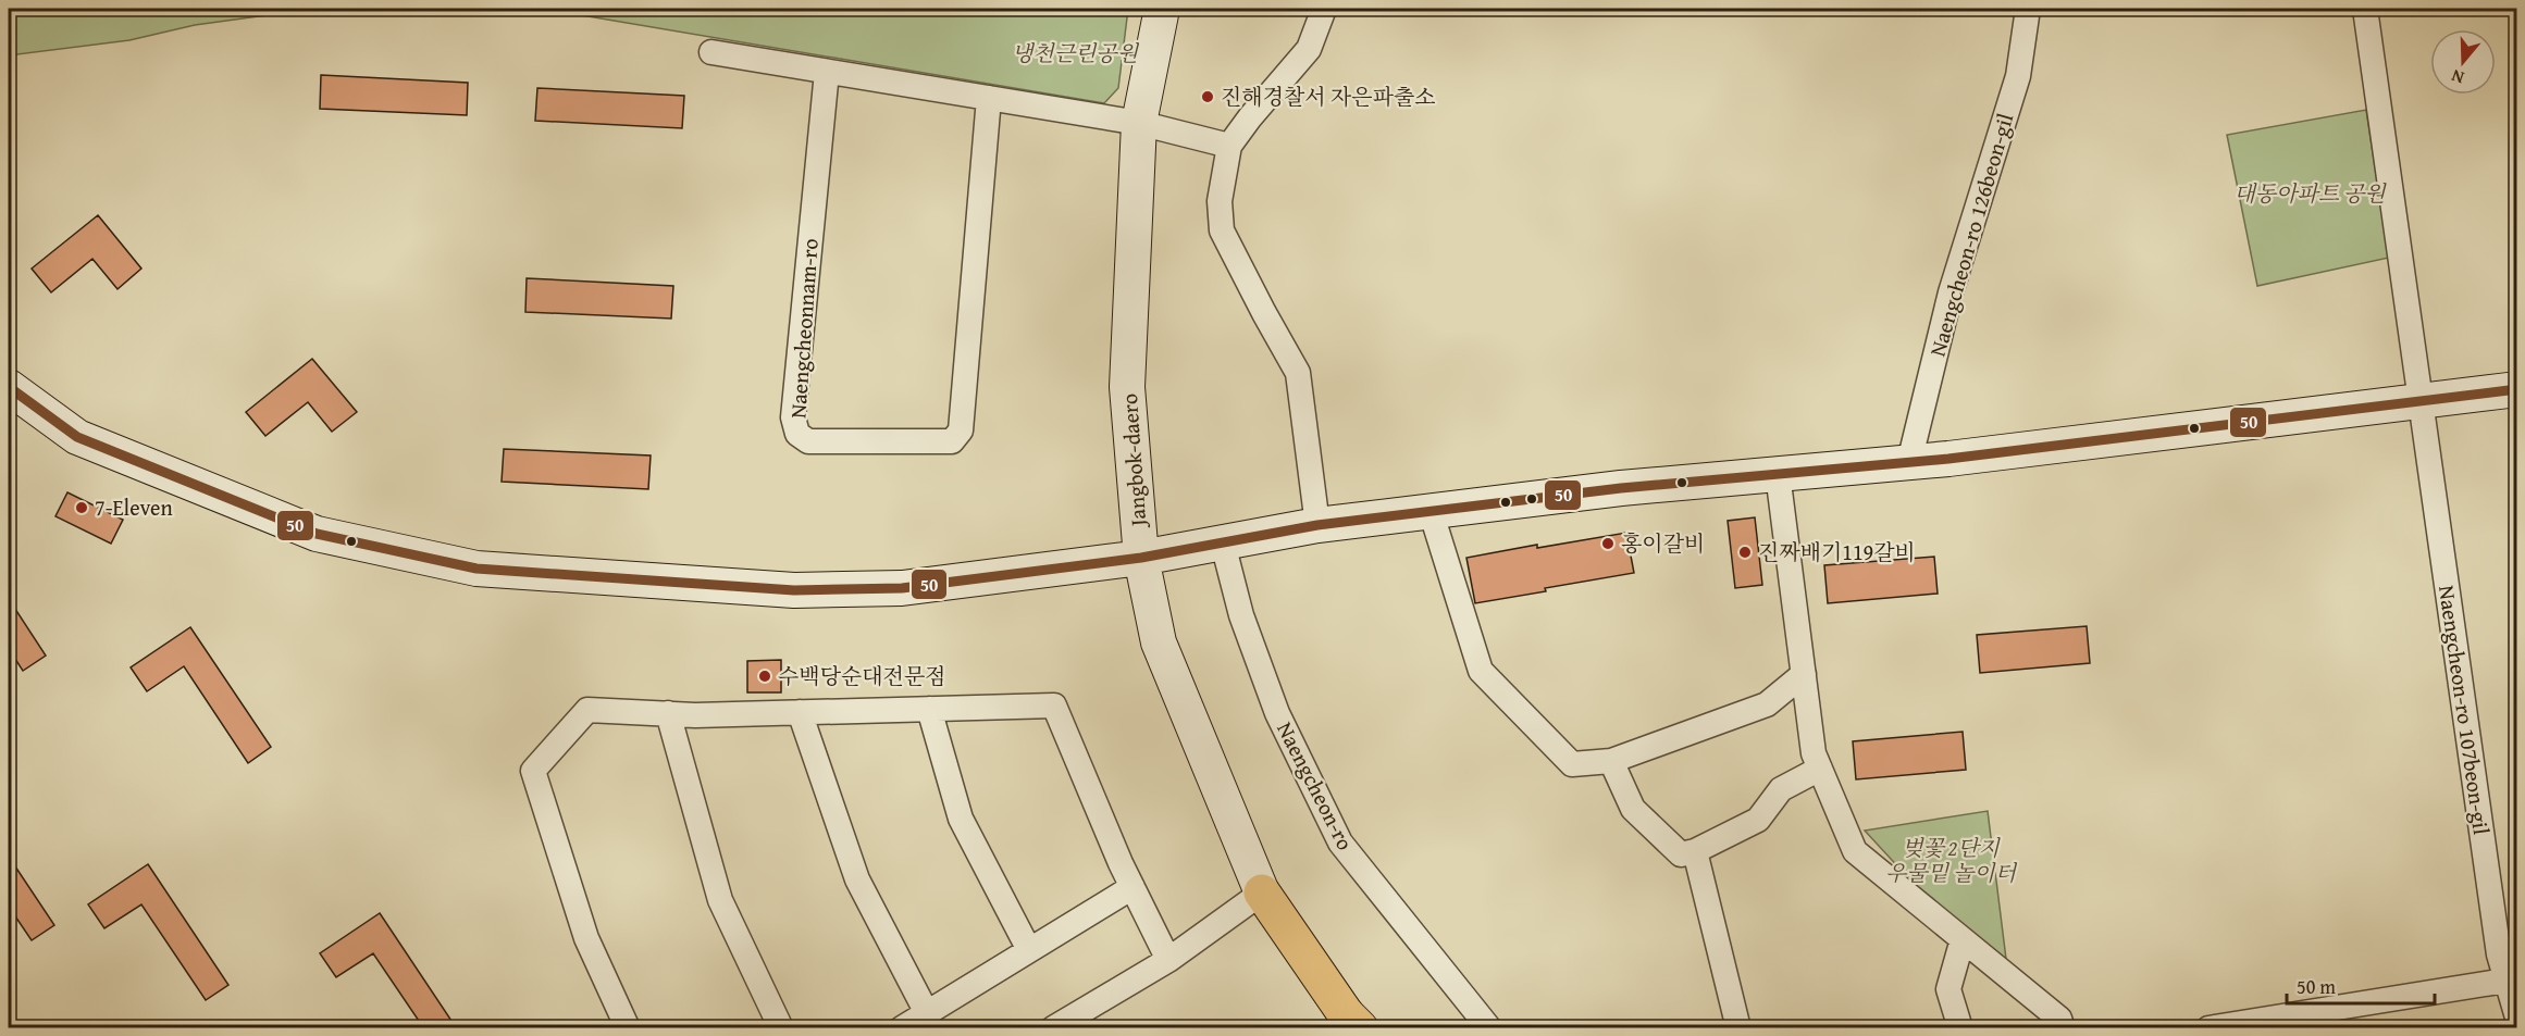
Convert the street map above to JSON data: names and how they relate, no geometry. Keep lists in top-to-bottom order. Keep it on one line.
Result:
{"streets":{"main road":["Jangbok-daero"],"street":["Naengcheon-ro 126beon-gil","Naengcheonnam-ro","Naengcheon-ro 107beon-gil","Naengcheon-ro"]},"parks":["냉천근린공원","대동아파트 공원","벚꽃 2단지 우물밑 놀이터"],"places":["진해경찰서 자은파출소","7-Eleven","홍이갈비","진짜배기119갈비","수백당순대전문점"],"lines":["transit line 50"],"scale_bar":"50 m","north":"bottom"}
